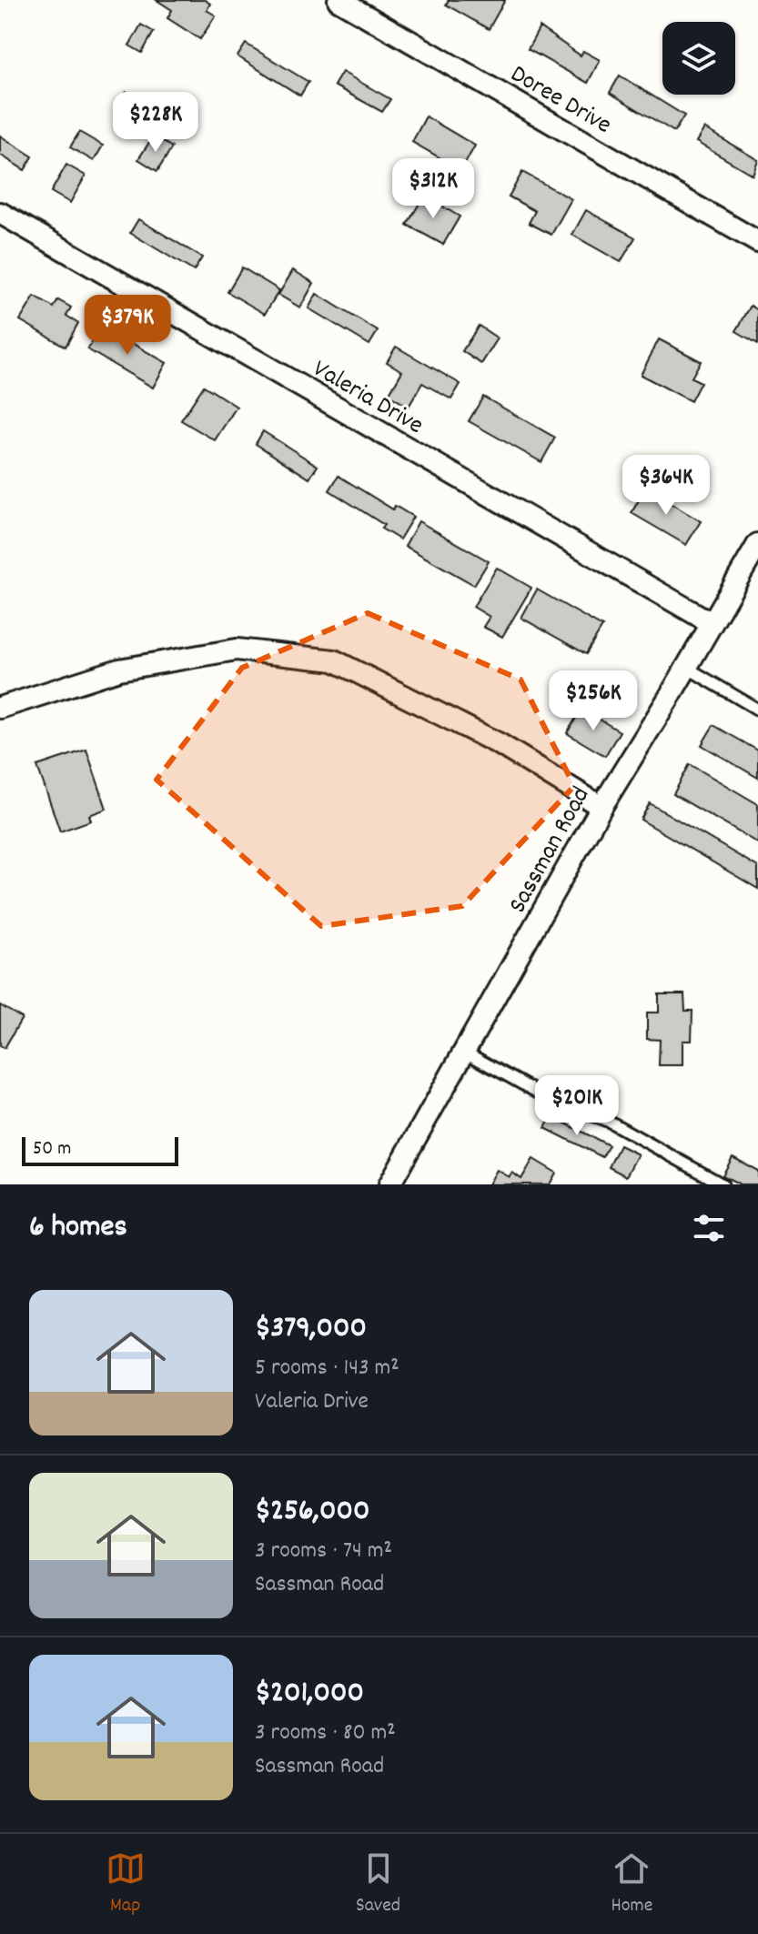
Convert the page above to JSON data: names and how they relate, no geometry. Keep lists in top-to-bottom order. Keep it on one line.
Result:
{"streets":{"street":["Doree Drive","Valeria Drive","Sassman Road"]},"crossings":[["Valeria Drive","Sassman Road"]],"scale_bar":"50 m","page":{"price":["$228K","$312K","$379K","$364K","$256K","$201K"],"scale":"50 m","heading":"6 homes","list":[{"name":"$379,000","note":"5 rooms · 143 m² · Valeria Drive"},{"name":"$256,000","note":"3 rooms · 74 m² · Sassman Road"},{"name":"$201,000","note":"3 rooms · 80 m² · Sassman Road"}],"tabs":["Map","Saved","Home"]}}
